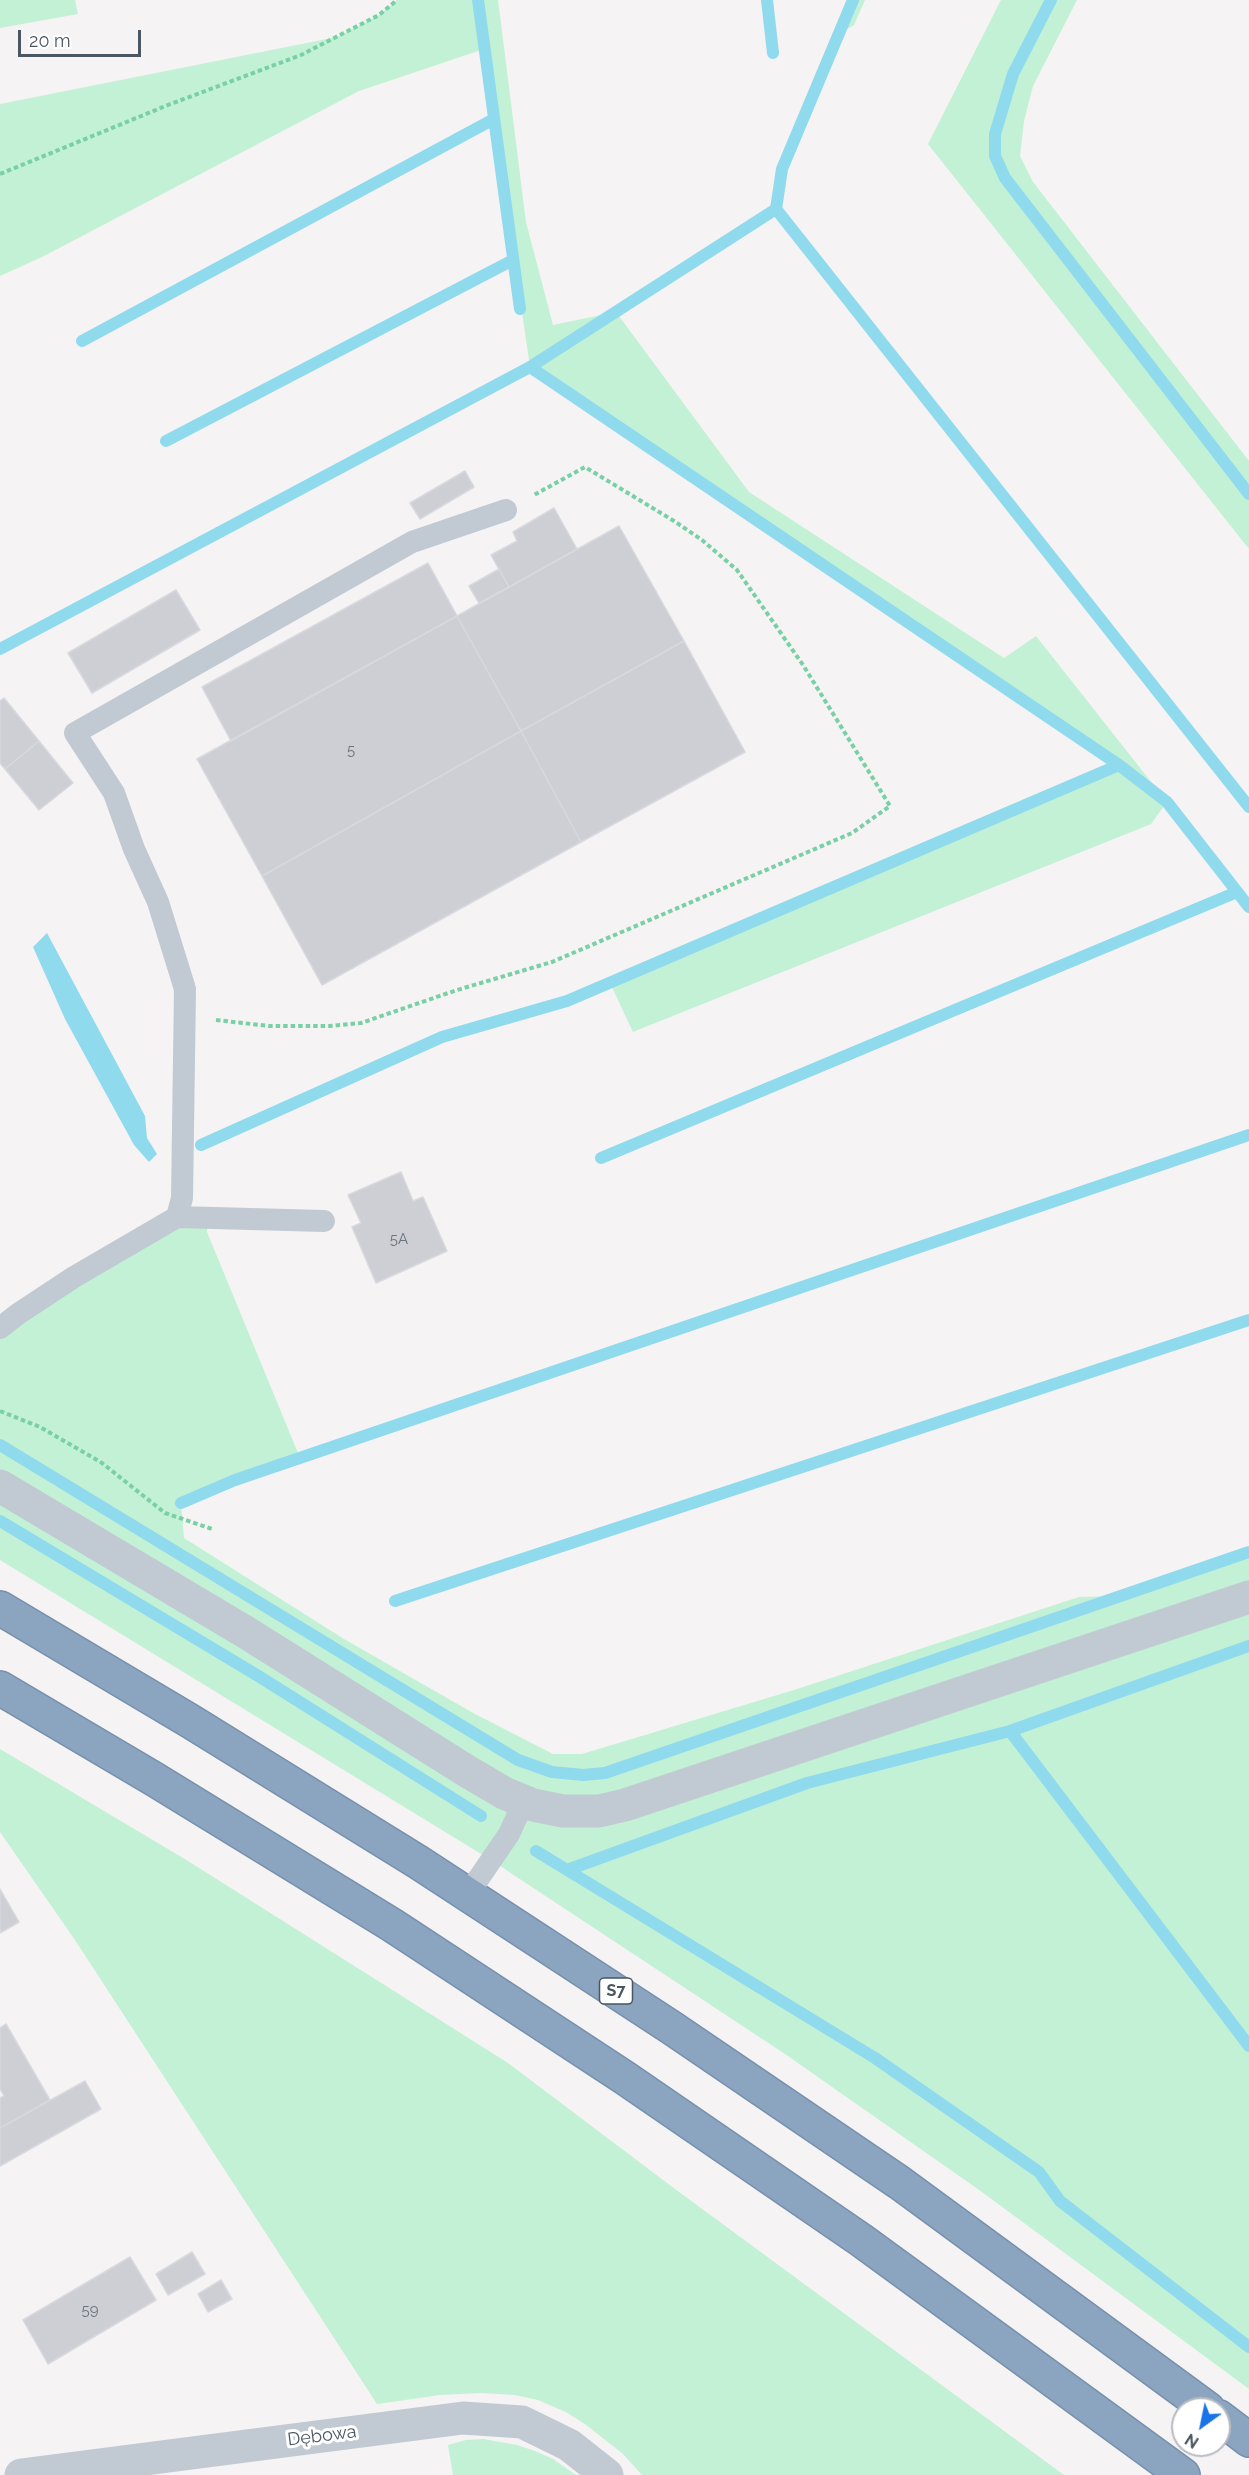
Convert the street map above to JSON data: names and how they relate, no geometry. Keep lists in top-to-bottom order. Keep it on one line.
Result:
{"streets":{"highway":["S7"],"street":["Dębowa"]},"house_numbers":["5","5A","59"],"scale_bar":"20 m","north":"bottom left"}
